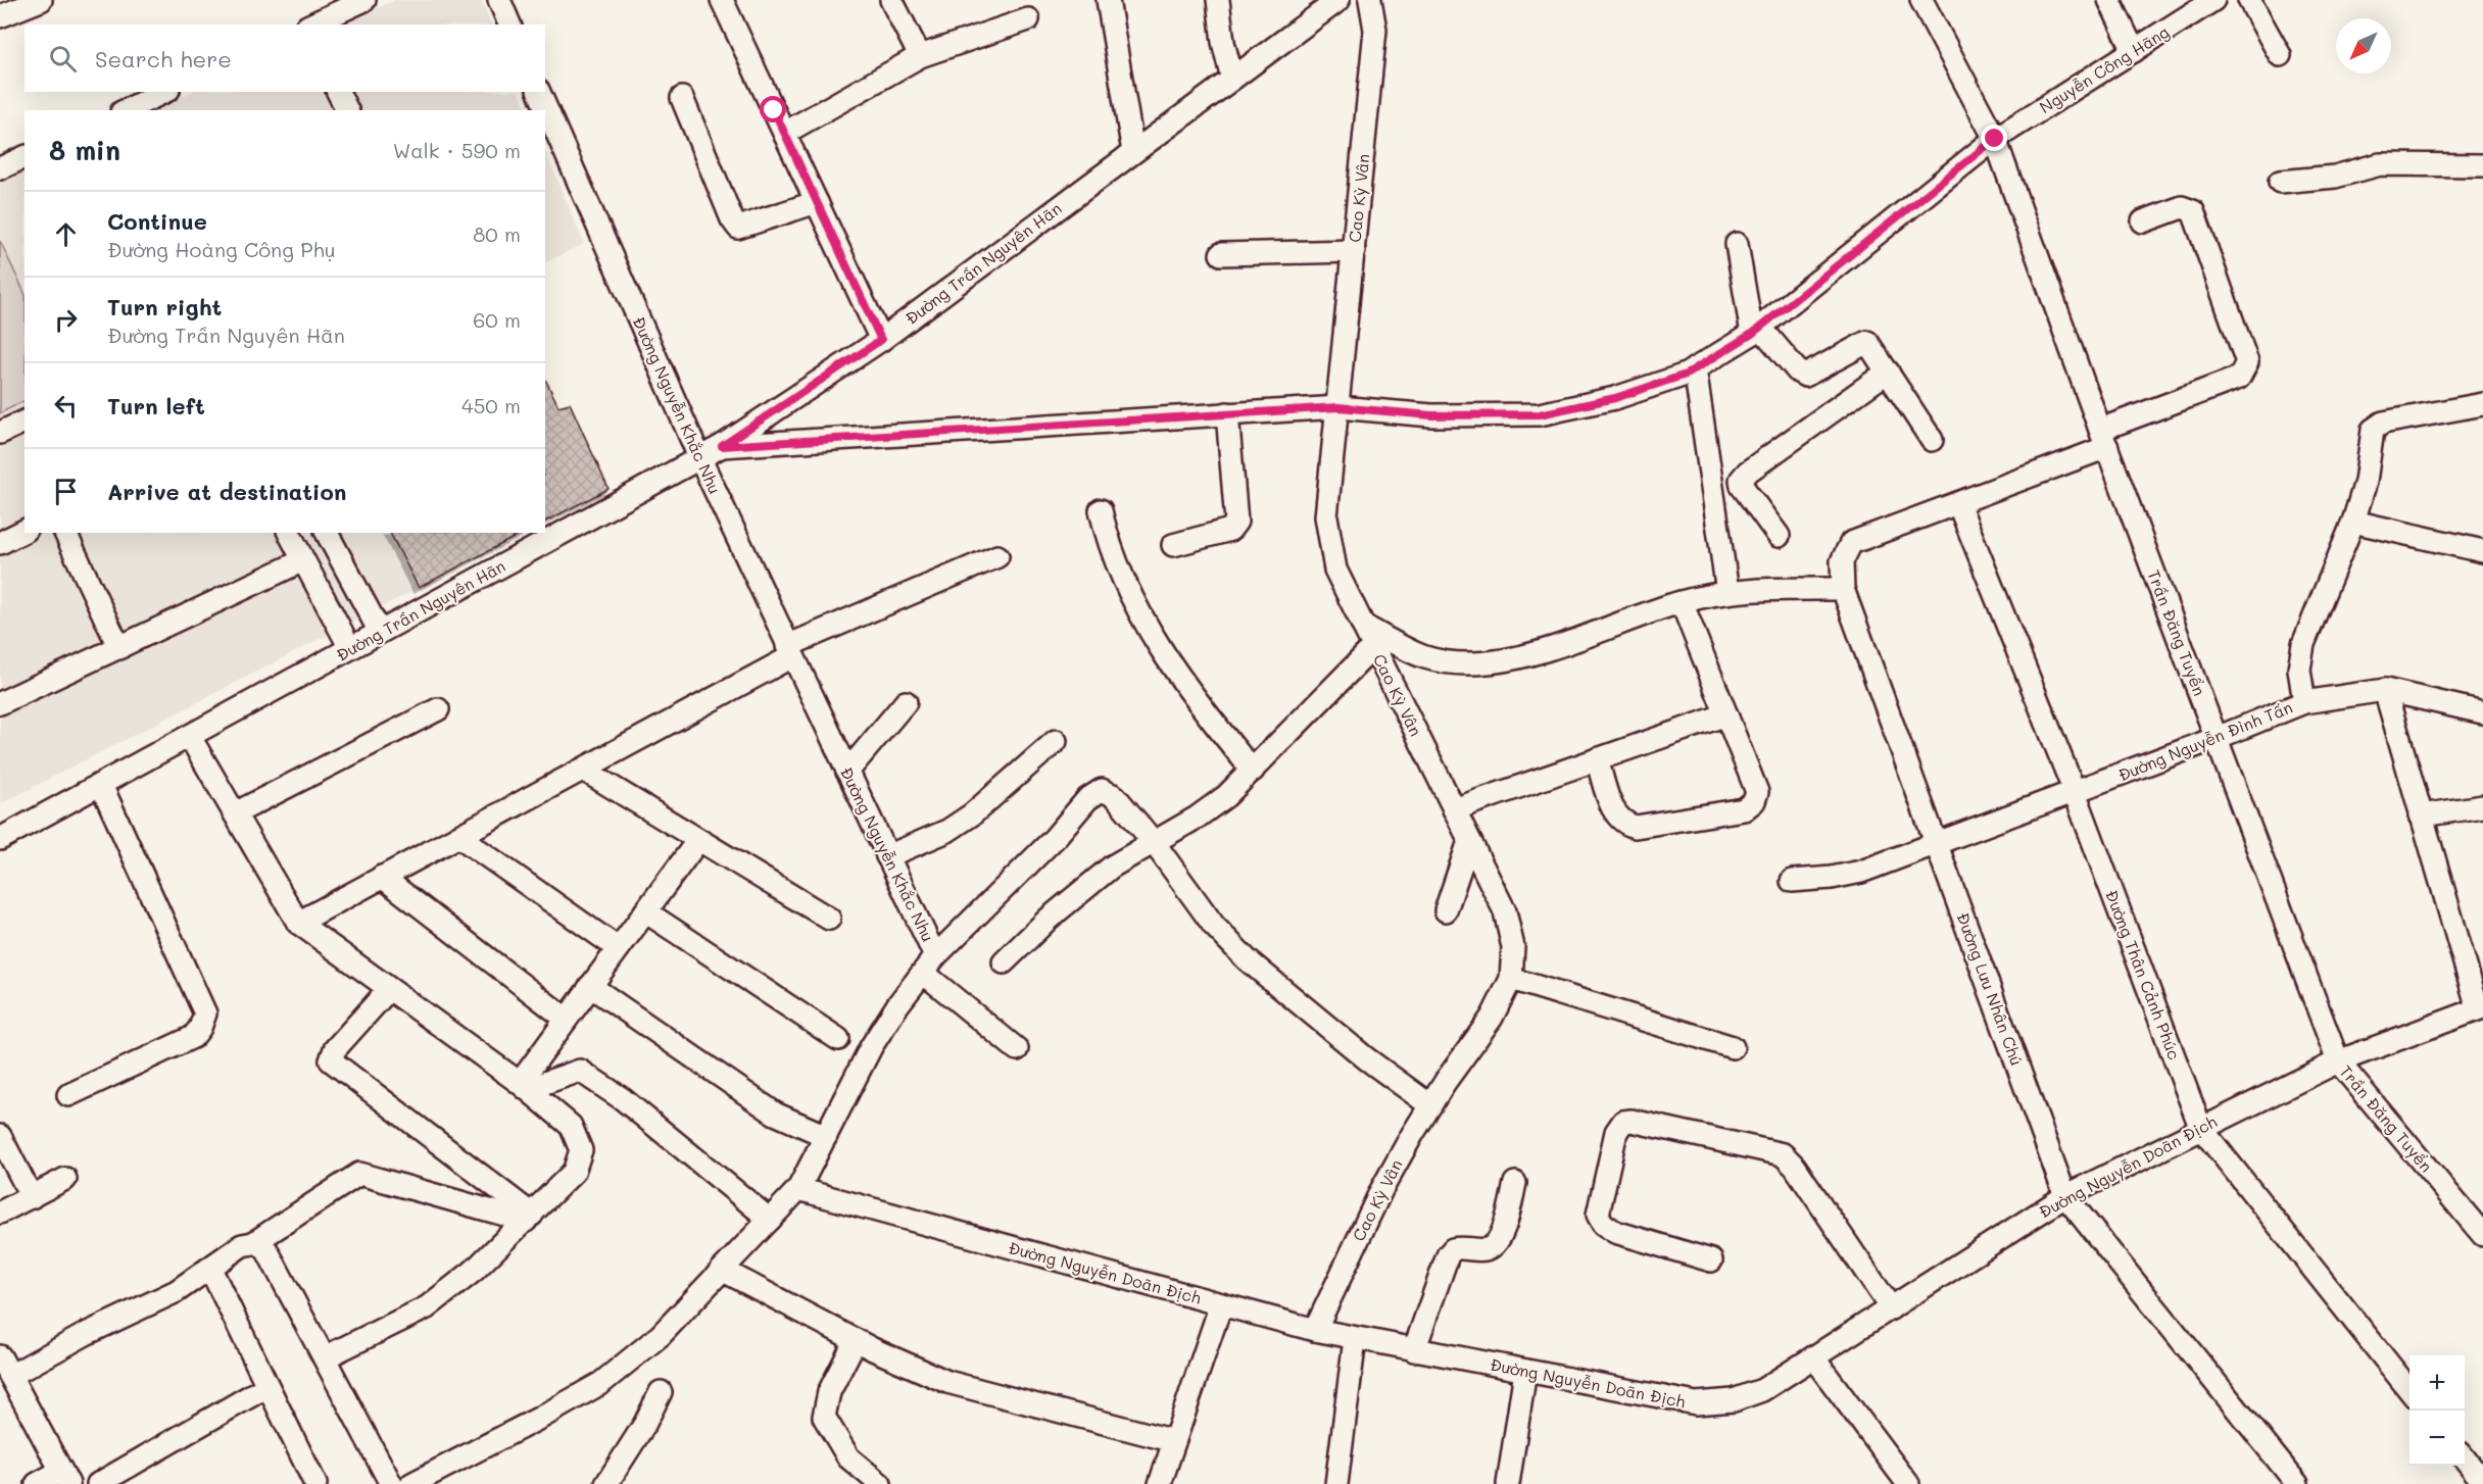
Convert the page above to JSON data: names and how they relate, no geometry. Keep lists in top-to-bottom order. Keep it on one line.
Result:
{"streets":{"street":["Nguyễn Công Hãng","Cao Kỳ Vân","Đường Trần Nguyên Hãn","Đường Nguyễn Khắc Nhu","Trần Đăng Tuyển","Đường Nguyễn Đình Tấn","Đường Thân Cảnh Phúc","Đường Lưu Nhân Chú","Đường Nguyễn Doãn Địch"]},"crossings":[["Nguyễn Công Hãng","Cao Kỳ Vân"],["Nguyễn Công Hãng","Đường Trần Nguyên Hãn"],["Nguyễn Công Hãng","Trần Đăng Tuyển"],["Cao Kỳ Vân","Đường Nguyễn Doãn Địch"],["Đường Trần Nguyên Hãn","Đường Nguyễn Khắc Nhu"],["Trần Đăng Tuyển","Đường Nguyễn Đình Tấn"],["Trần Đăng Tuyển","Đường Lưu Nhân Chú"],["Trần Đăng Tuyển","Đường Nguyễn Doãn Địch"],["Đường Nguyễn Đình Tấn","Đường Thân Cảnh Phúc"],["Đường Nguyễn Đình Tấn","Đường Lưu Nhân Chú"],["Đường Thân Cảnh Phúc","Đường Lưu Nhân Chú"],["Đường Thân Cảnh Phúc","Đường Nguyễn Doãn Địch"],["Đường Lưu Nhân Chú","Đường Nguyễn Doãn Địch"]],"north":"bottom left","page":{"search":"Search here","heading":["8 min","Walk · 590 m"],"list":[["Continue","Đường Hoàng Công Phụ","80 m"],["Turn right","Đường Trần Nguyên Hãn","60 m"],["Turn left","450 m"],"Arrive at destination"],"map_buttons":["+","−"]}}
